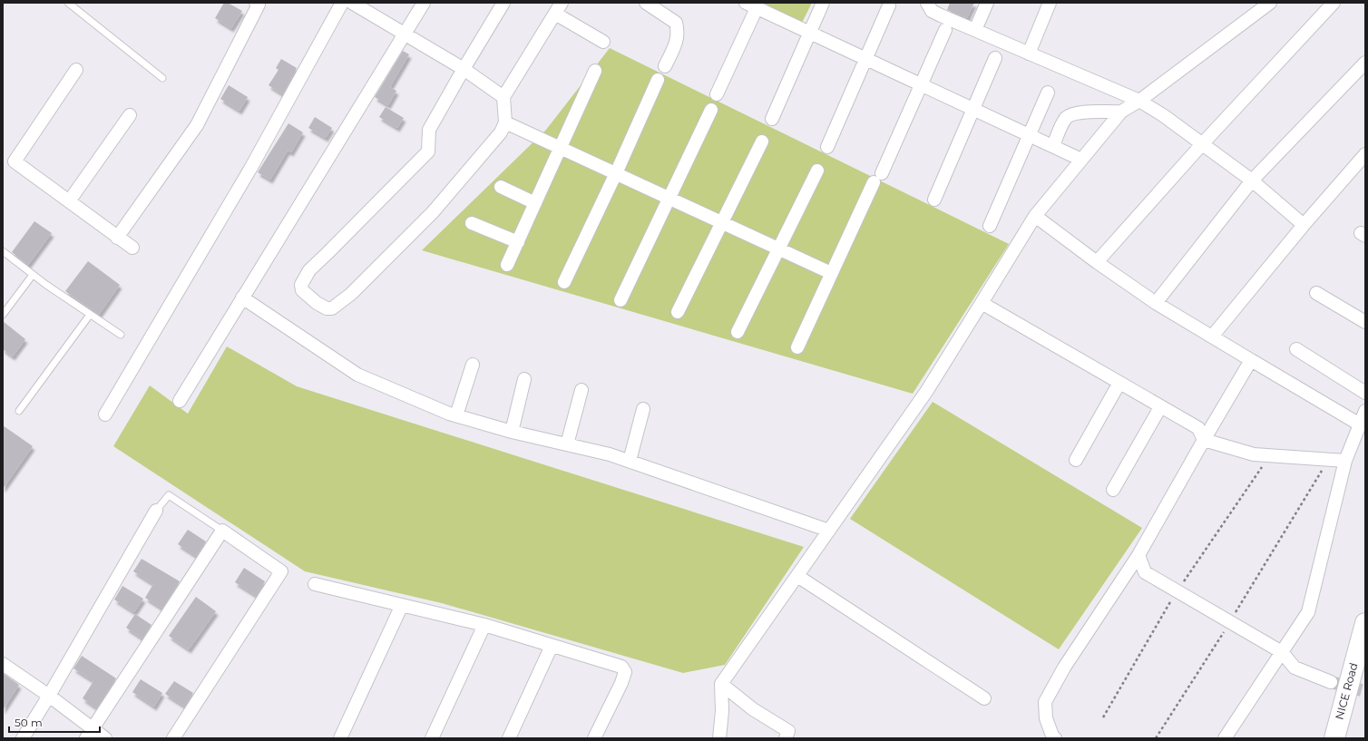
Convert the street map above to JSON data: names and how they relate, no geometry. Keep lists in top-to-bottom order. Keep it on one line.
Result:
{"streets":{"highway":["NICE Road"]},"scale_bar":"50 m"}
